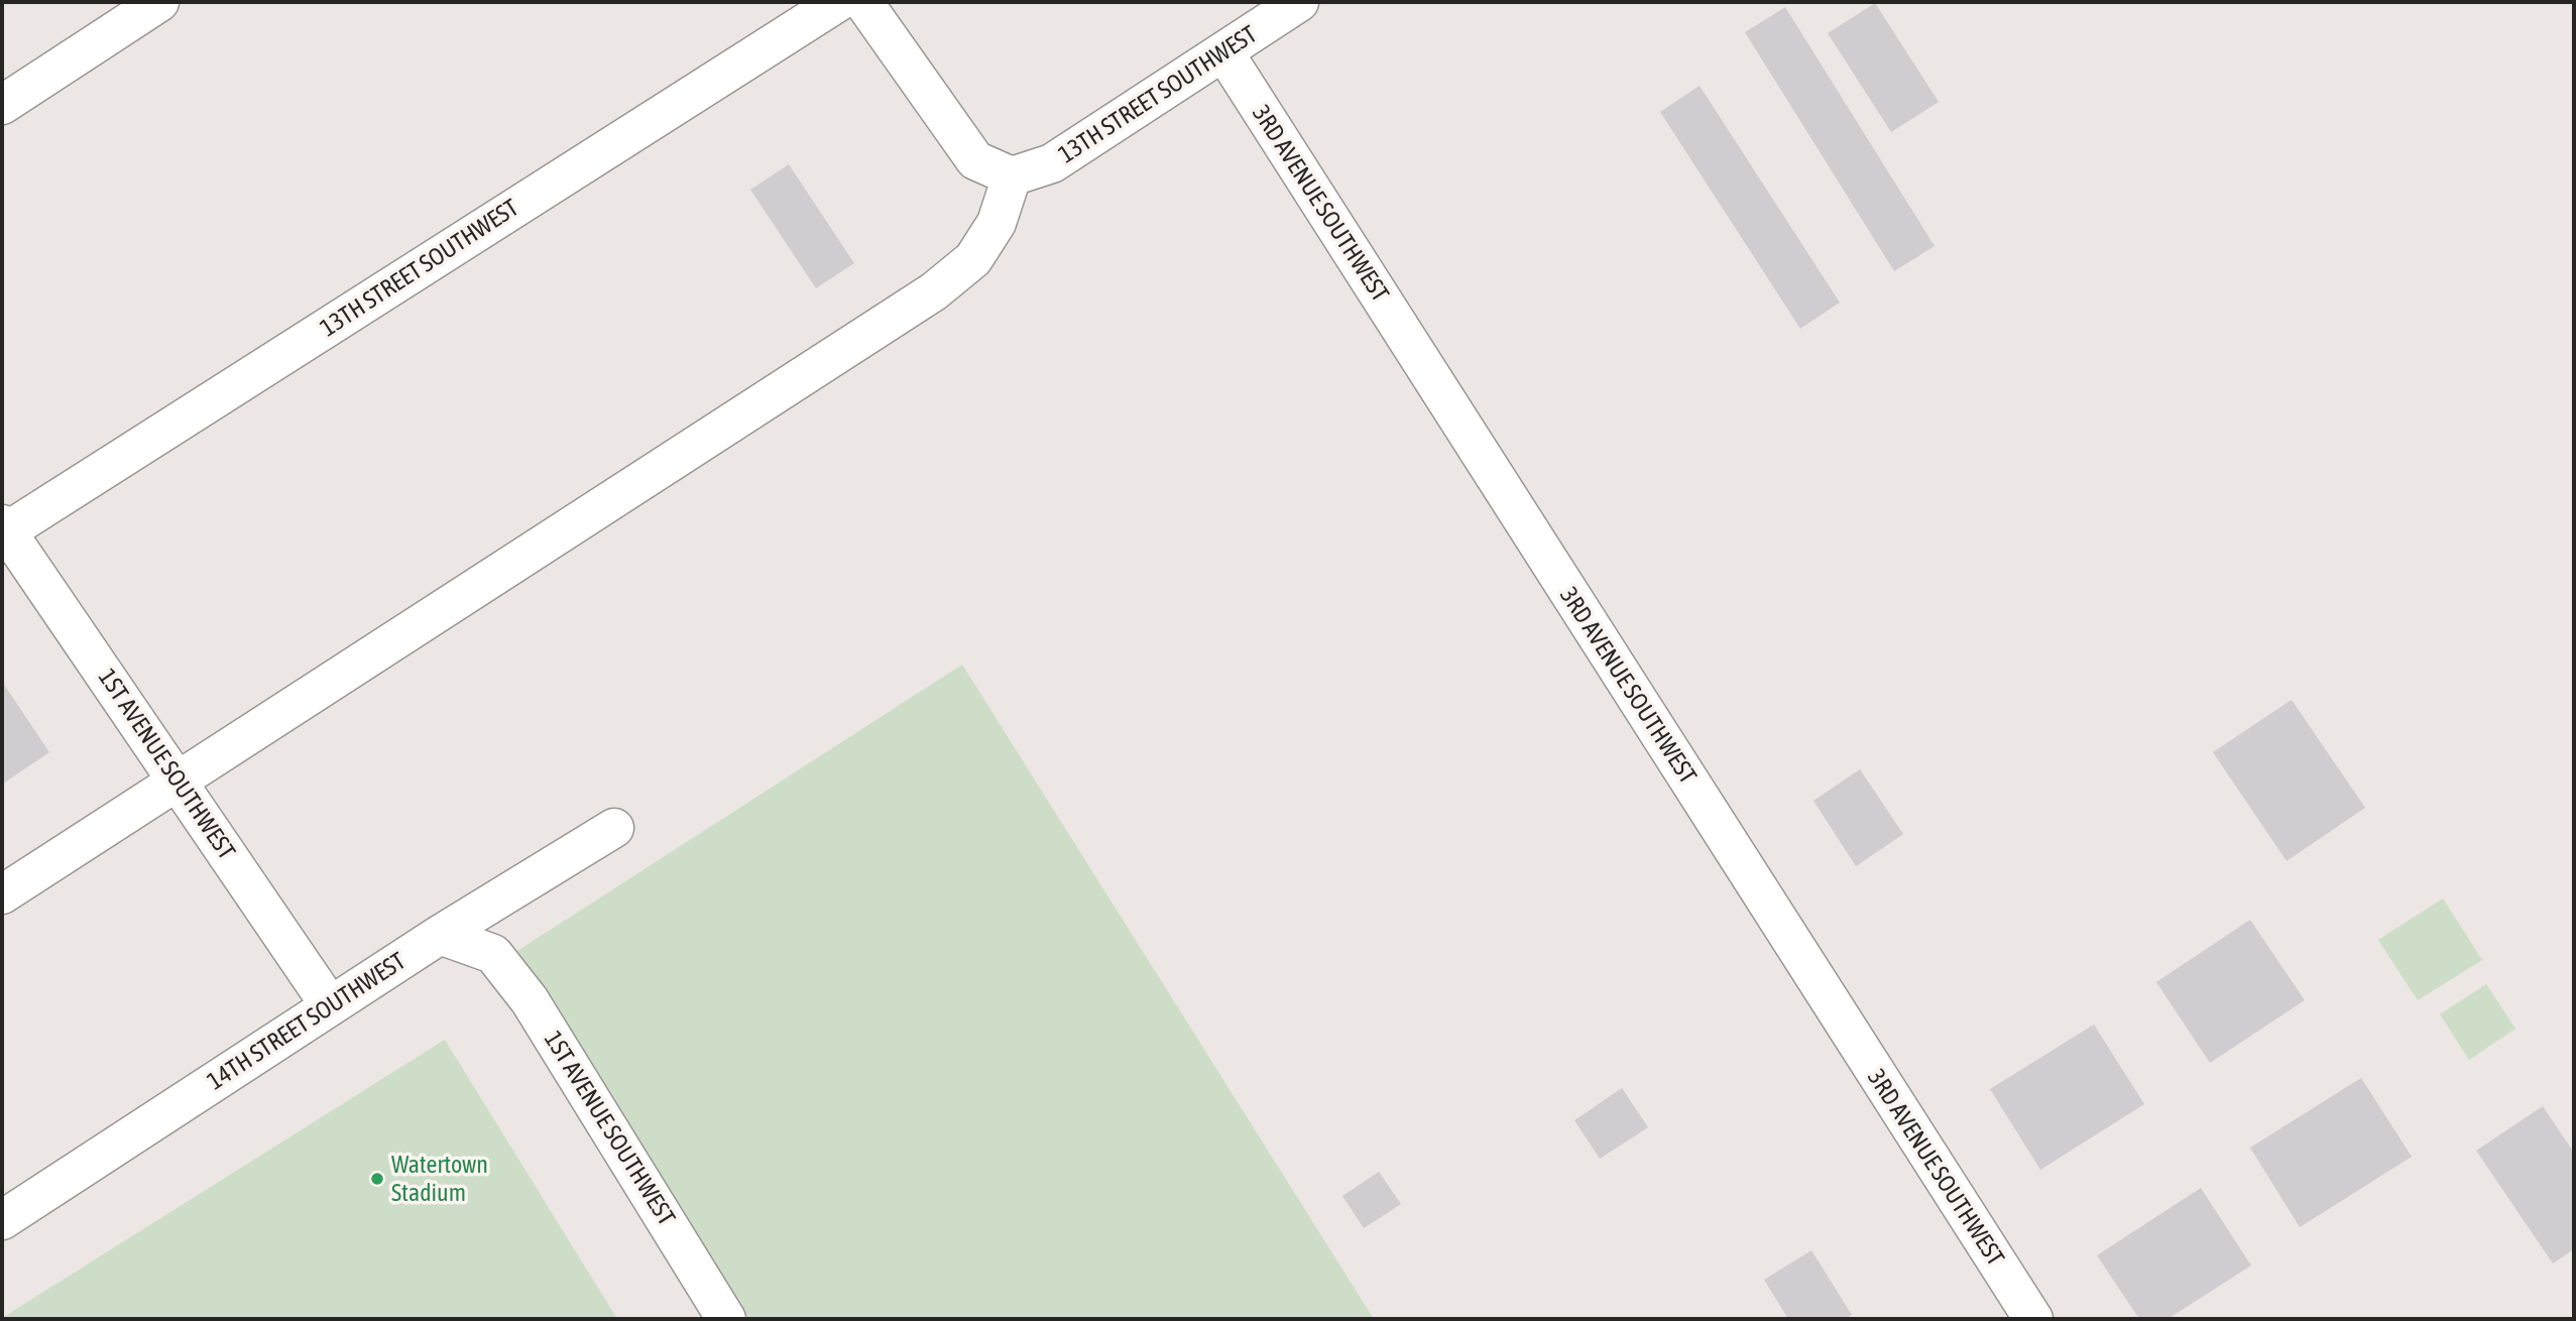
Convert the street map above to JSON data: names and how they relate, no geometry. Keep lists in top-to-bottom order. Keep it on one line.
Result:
{"streets":{"street":["13TH STREET SOUTHWEST","3RD AVENUE SOUTHWEST","1ST AVENUE SOUTHWEST","14TH STREET SOUTHWEST"]},"crossings":[["13TH STREET SOUTHWEST","3RD AVENUE SOUTHWEST"],["13TH STREET SOUTHWEST","1ST AVENUE SOUTHWEST"],["1ST AVENUE SOUTHWEST","14TH STREET SOUTHWEST"]],"places":["Watertown Stadium"]}
